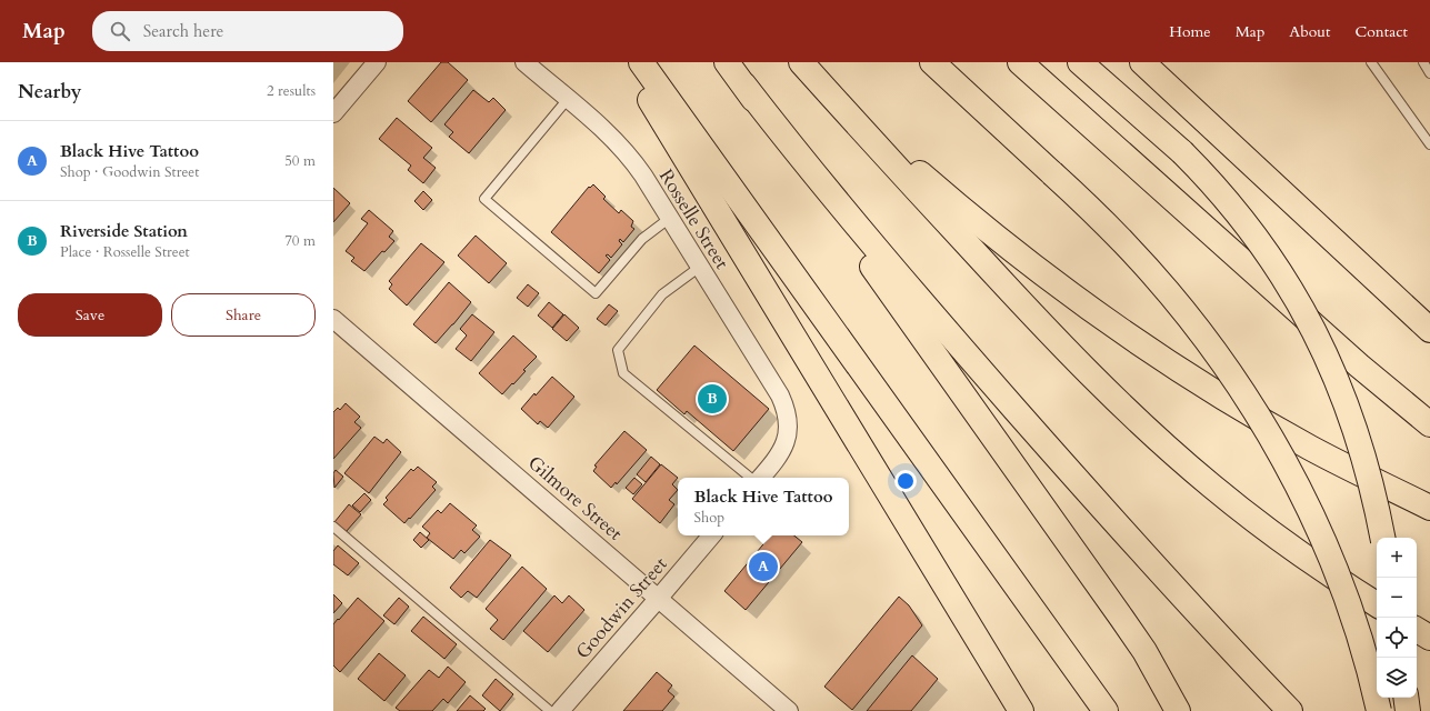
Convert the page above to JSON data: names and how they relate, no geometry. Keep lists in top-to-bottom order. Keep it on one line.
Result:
{"streets":{"street":["Rosselle Street","Gilmore Street","Goodwin Street"]},"crossings":[["Gilmore Street","Goodwin Street"]],"page":{"header":"Map","search":"Search here","nav":["Home","Map","About","Contact"],"heading":["Nearby","2 results"],"list":[{"mark":"A","name":"Black Hive Tattoo","note":"Shop · Goodwin Street","value":"50 m"},{"mark":"B","name":"Riverside Station","note":"Place · Rosselle Street","value":"70 m"}],"buttons":["Save","Share"],"pins":["B","A"],"popup":["Black Hive Tattoo","Shop"],"map_buttons":["+","−"]}}
